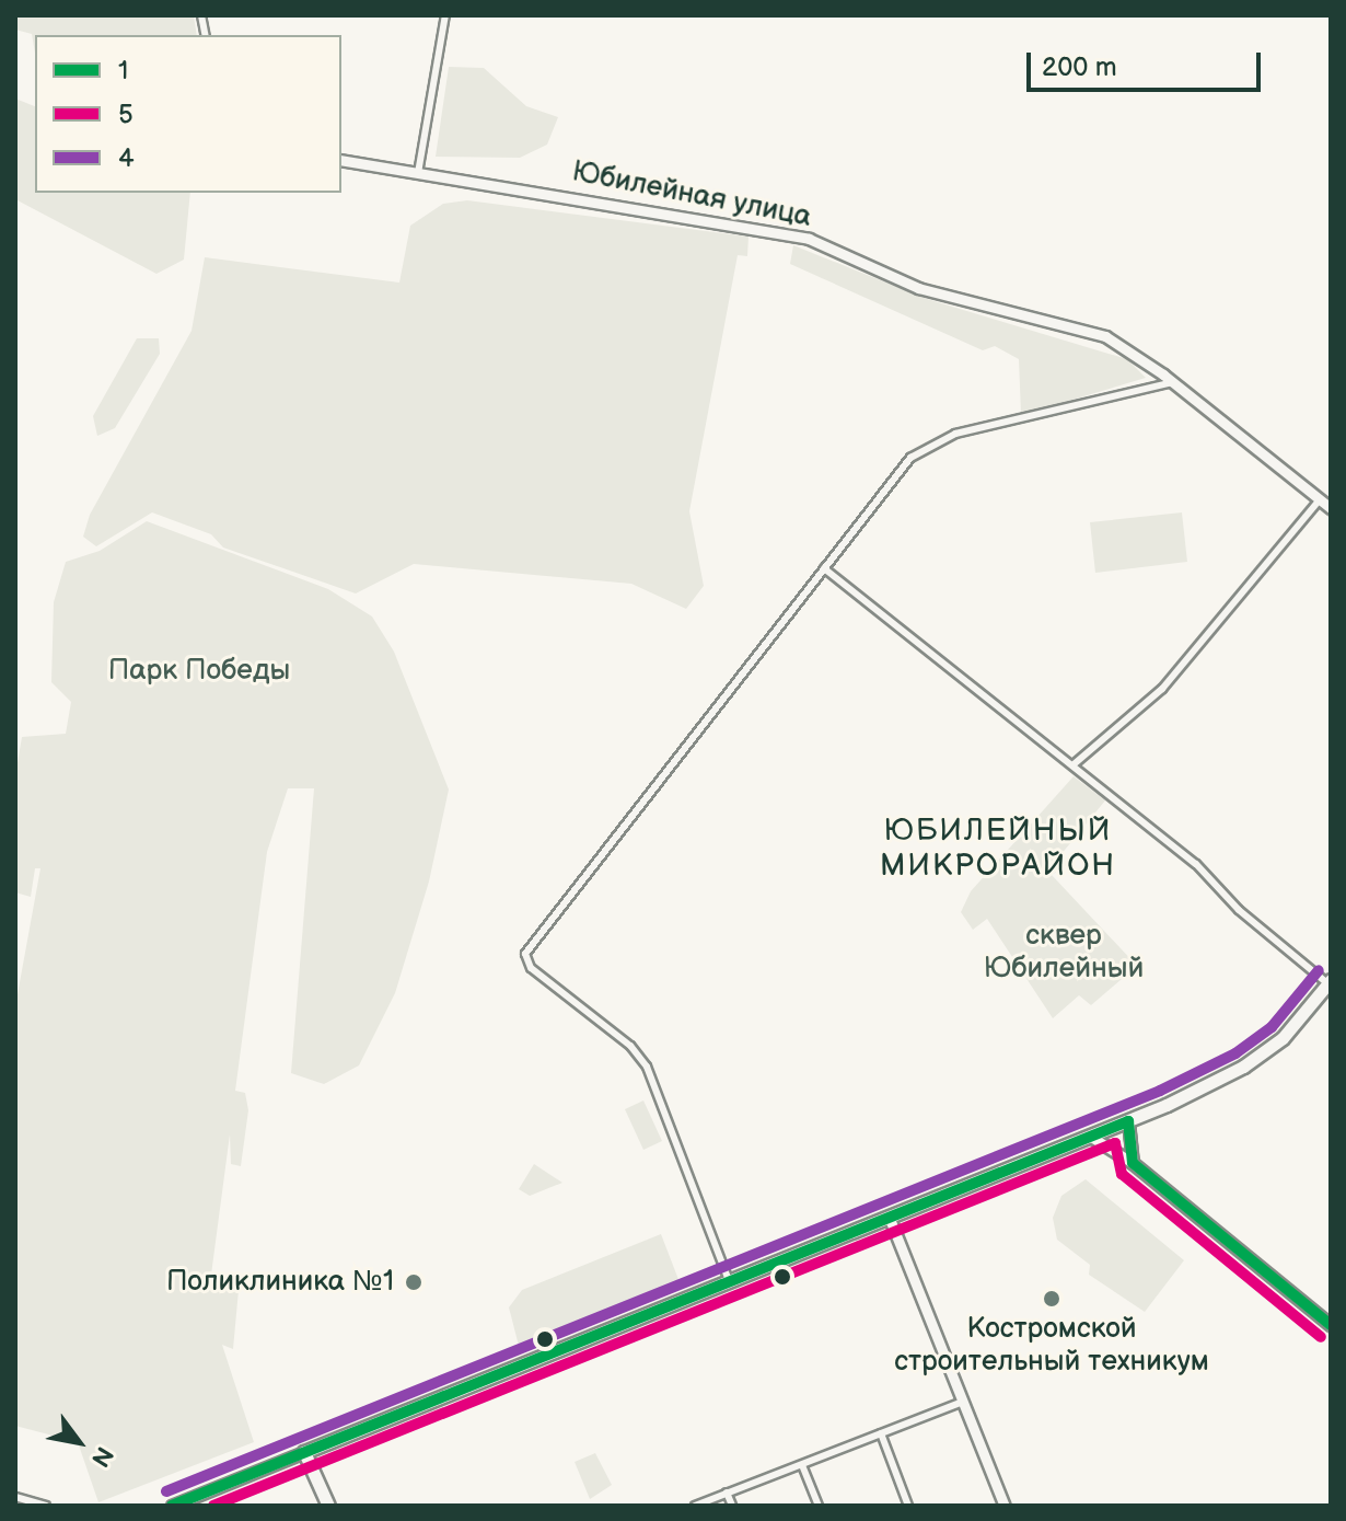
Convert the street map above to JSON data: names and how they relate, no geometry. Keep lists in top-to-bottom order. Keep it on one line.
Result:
{"streets":{"street":["Юбилейная улица"]},"districts":["ЮБИЛЕЙНЫЙ МИКРОРАЙОН"],"parks":["Парк Победы","сквер Юбилейный"],"places":["Поликлиника №1","Костромской строительный техникум"],"lines":["transit line 4","transit line 1","transit line 5"],"legend":["1","5","4"],"scale_bar":"200 m","north":"bottom right"}
